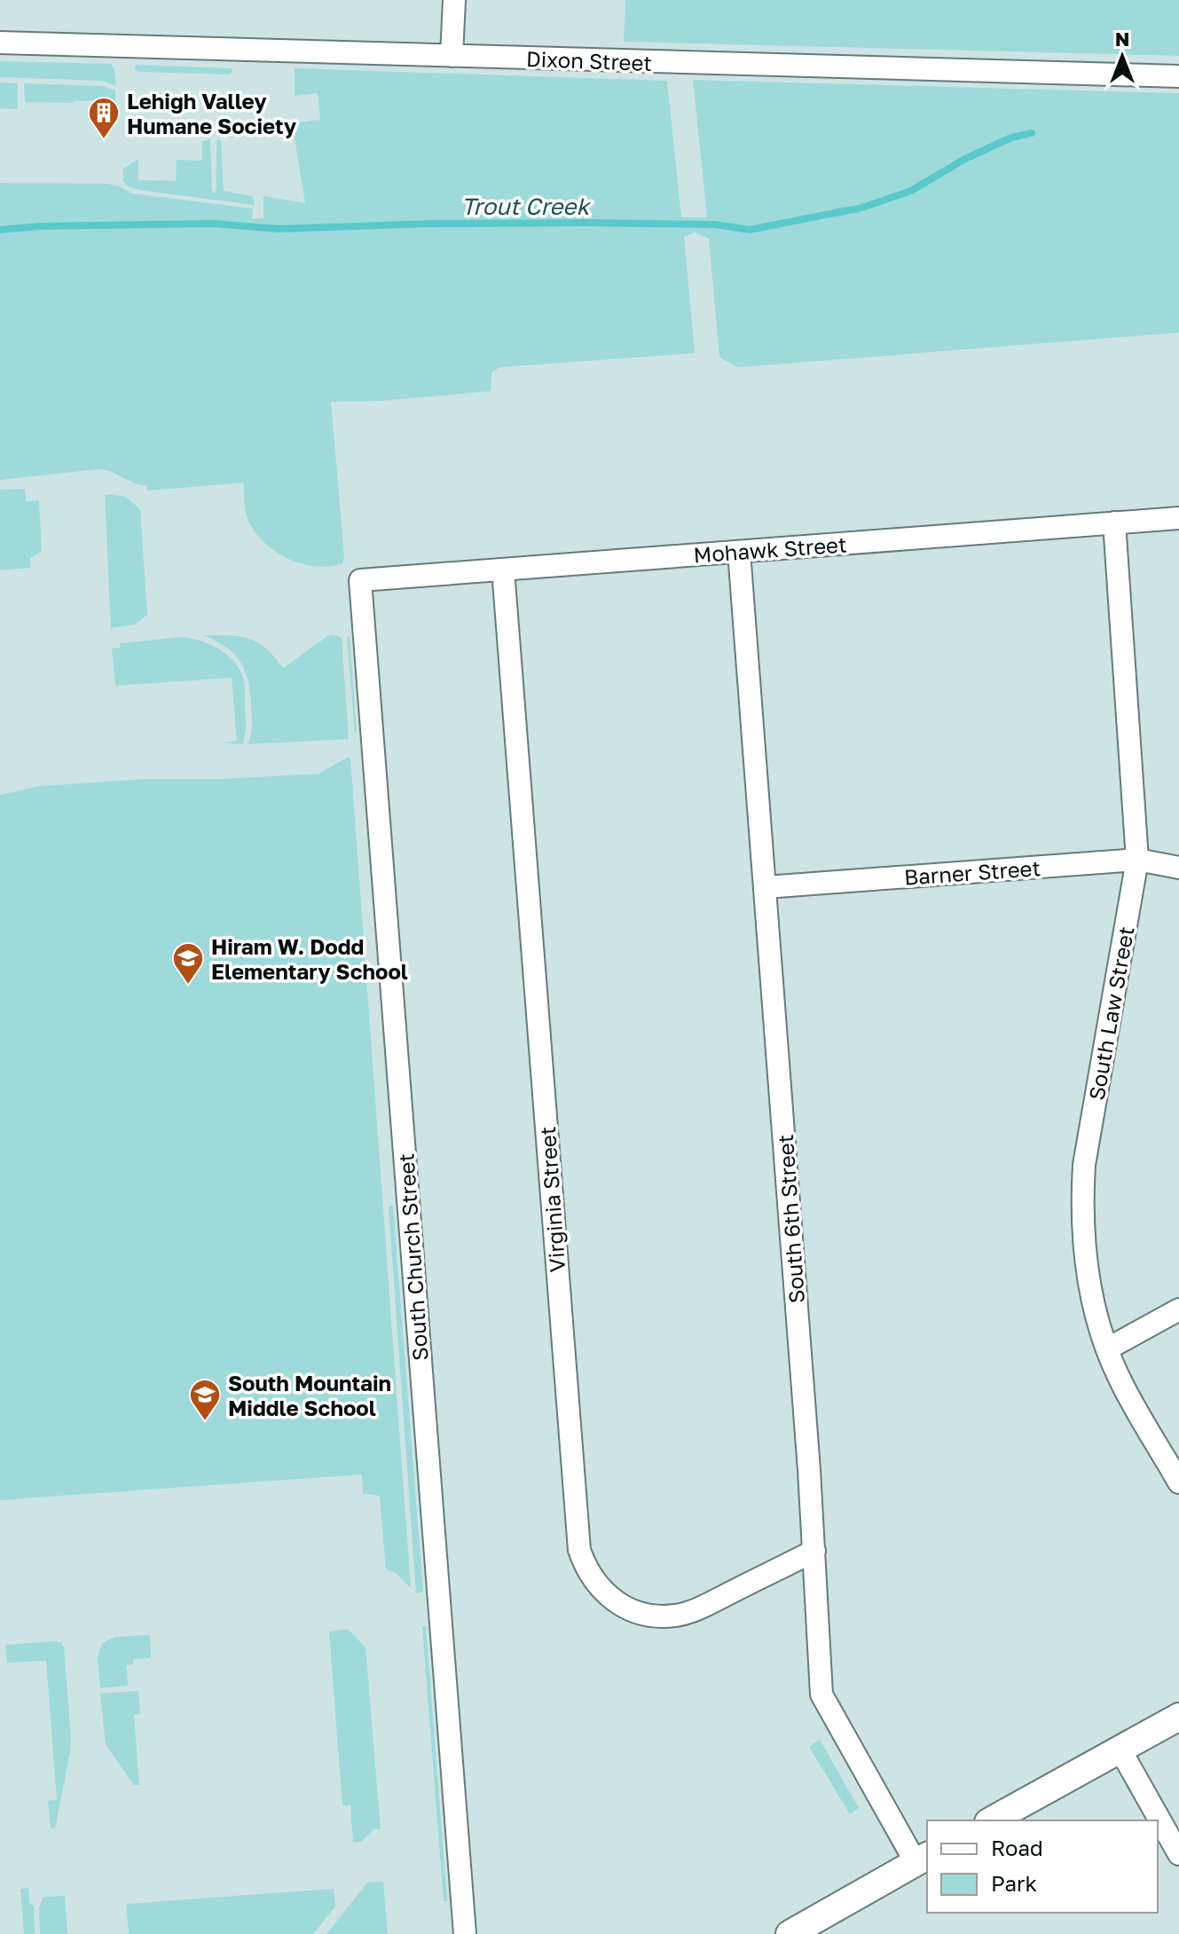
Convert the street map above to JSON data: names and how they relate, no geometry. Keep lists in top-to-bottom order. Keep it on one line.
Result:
{"streets":{"street":["Dixon Street","Mohawk Street","Barner Street","South Law Street","Virginia Street","South 6th Street","South Church Street"]},"crossings":[["Mohawk Street","South Law Street"],["Mohawk Street","Virginia Street"],["Mohawk Street","South 6th Street"],["Mohawk Street","South Church Street"],["Barner Street","South Law Street"],["Barner Street","South 6th Street"],["Virginia Street","South 6th Street"]],"water":["Trout Creek"],"places":{"building":["Lehigh Valley Humane Society"],"school or university":["Hiram W. Dodd Elementary School","South Mountain Middle School"]},"legend":["Road","Park"],"north":"top"}
